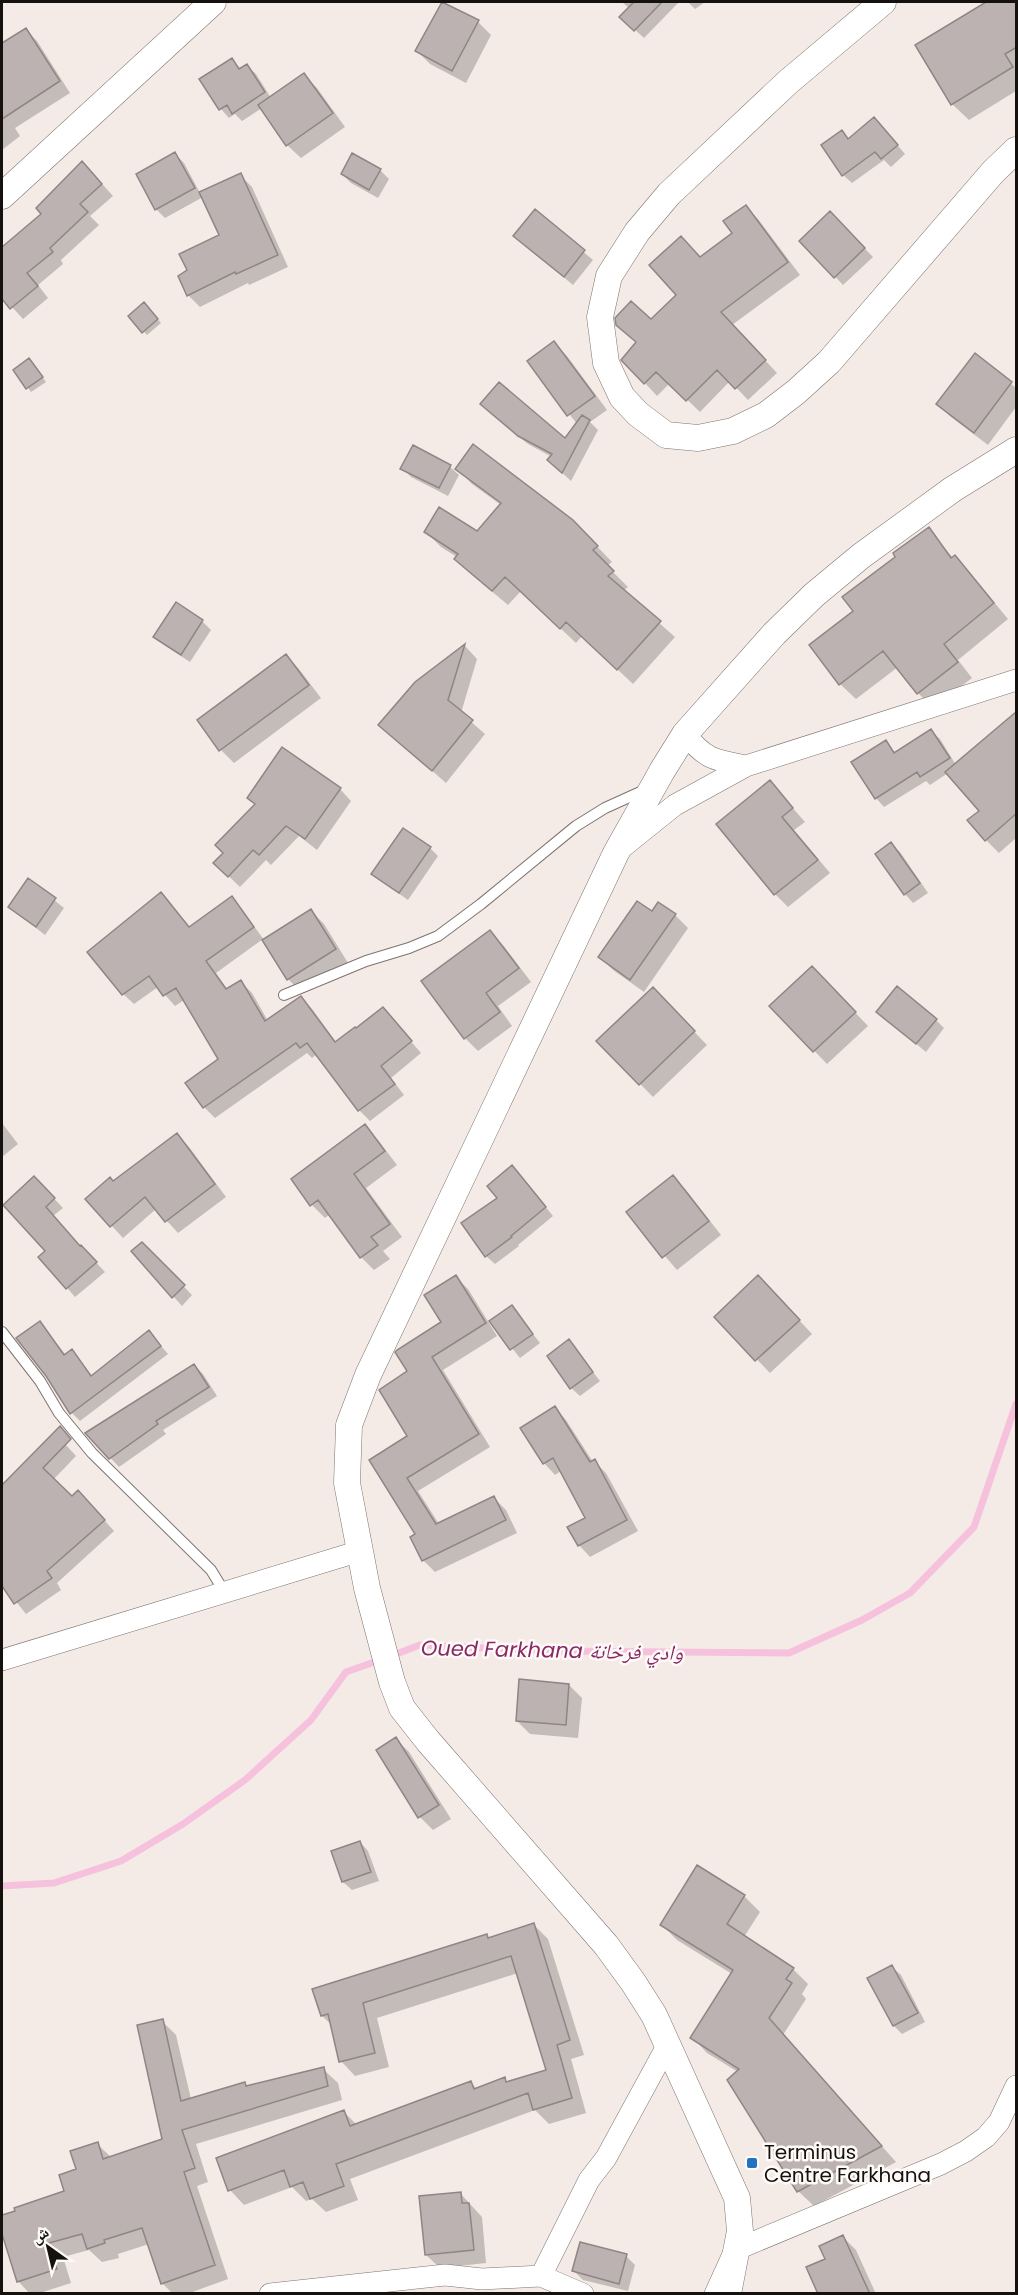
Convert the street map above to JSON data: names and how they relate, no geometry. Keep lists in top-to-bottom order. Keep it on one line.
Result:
{"water":["Oued Farkhana وادي فرخانة"],"places":{"transit":["Terminus Centre Farkhana"]},"north":"top left"}
